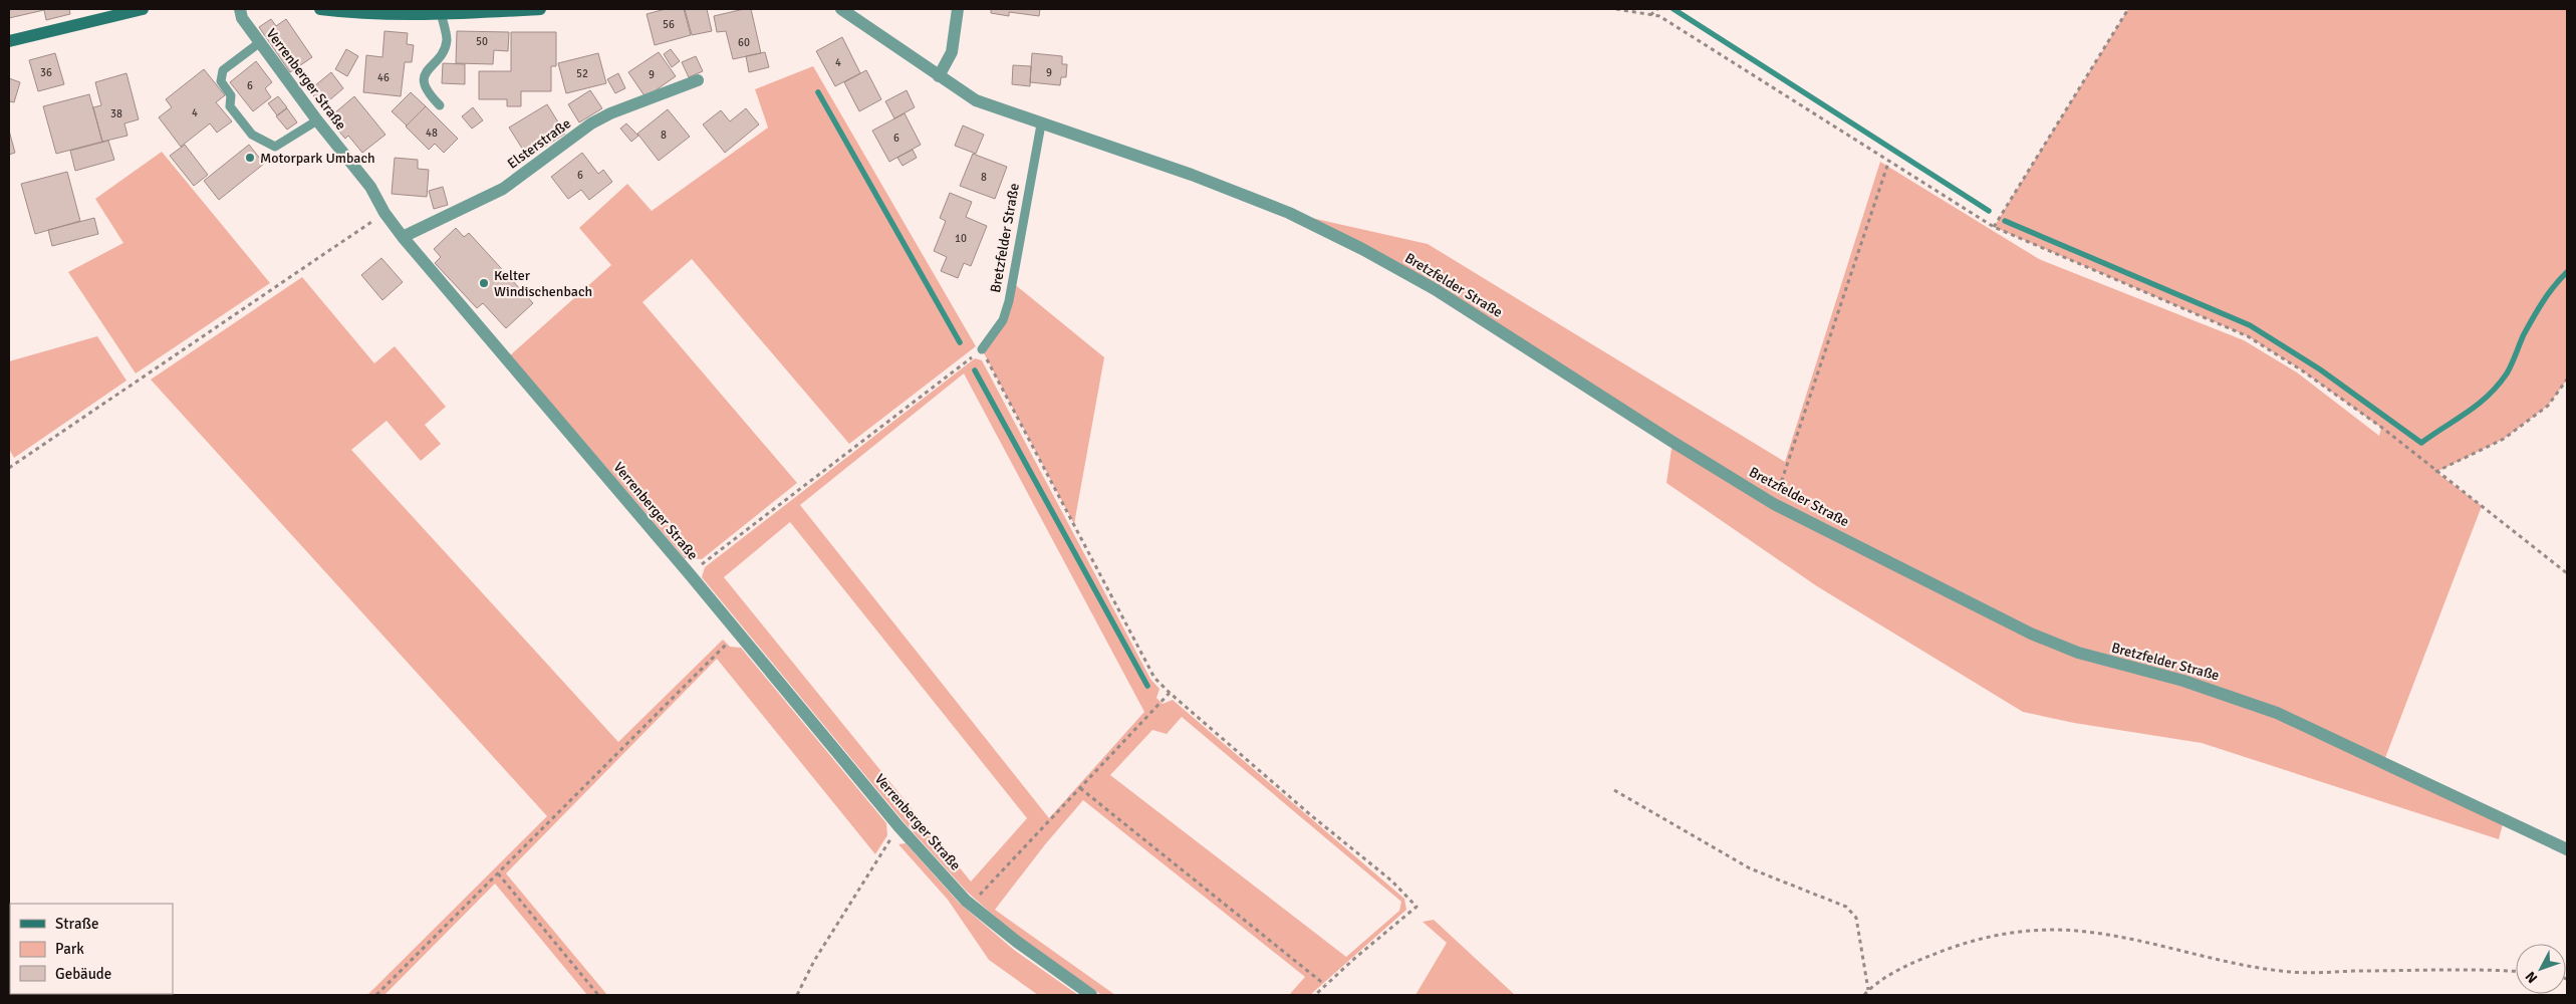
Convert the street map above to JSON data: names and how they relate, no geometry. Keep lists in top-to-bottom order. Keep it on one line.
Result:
{"streets":{"street":["Verrenberger Straße","Elsterstraße","Bretzfelder Straße"]},"crossings":[["Verrenberger Straße","Elsterstraße"]],"places":["Motorpark Umbach","Kelter Windischenbach"],"house_numbers":["56","50","60","4","36","9","52","9","46","6","4","38","48","8","6","6","8","10"],"legend":["Straße","Park","Gebäude"],"north":"bottom left"}
